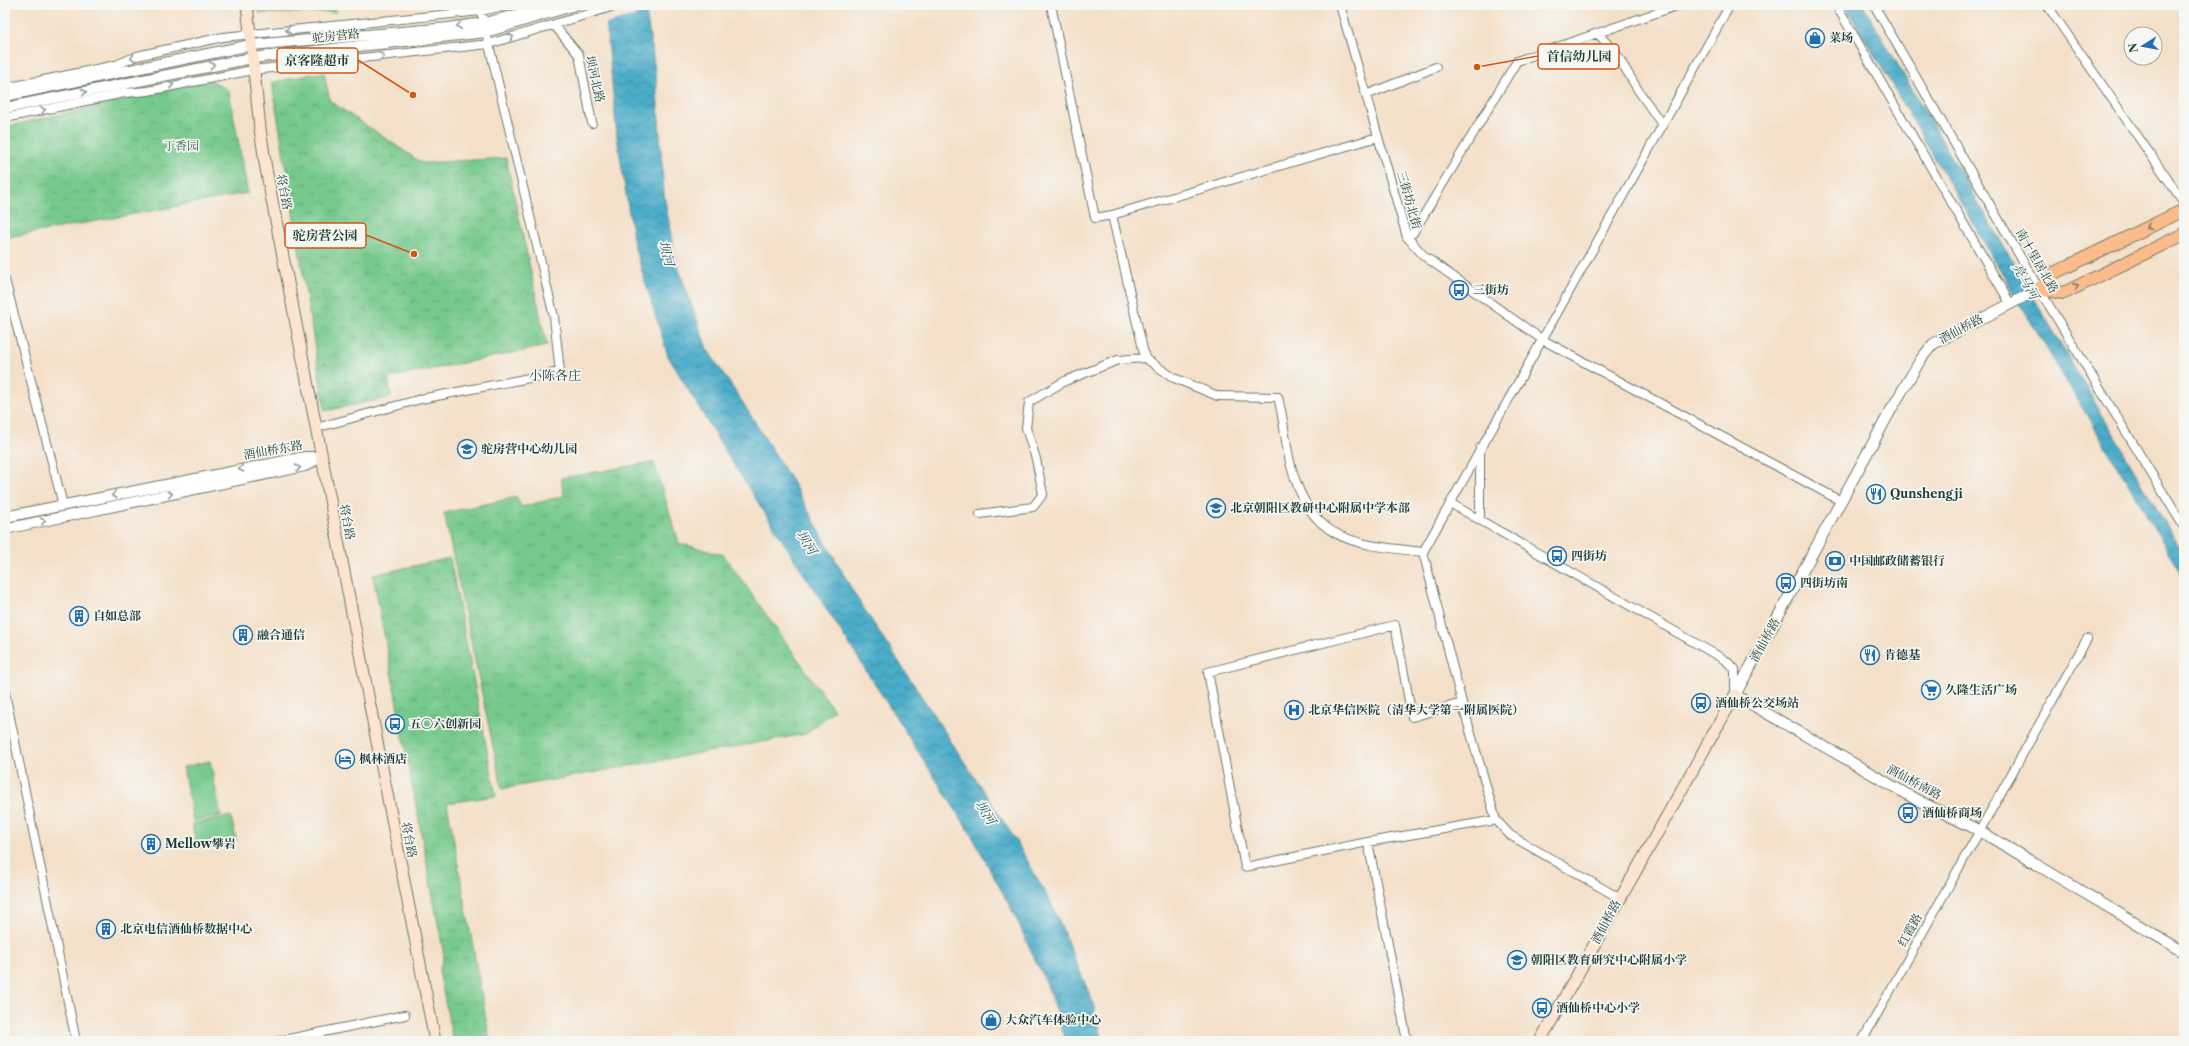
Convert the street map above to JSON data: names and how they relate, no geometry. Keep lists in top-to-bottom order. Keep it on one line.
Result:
{"streets":{"main road":["将台路","酒仙桥路"],"street":["驼房营路","坝河北路","三街坊北街","南十里居北路","酒仙桥东路","酒仙桥南路","红霞路"]},"crossings":[["驼房营路","将台路"],["将台路","酒仙桥东路"],["三街坊北街","酒仙桥路"],["南十里居北路","酒仙桥路"],["酒仙桥路","酒仙桥南路"],["酒仙桥南路","红霞路"]],"districts":["小陈各庄"],"water":["坝河","亮马河"],"parks":["丁香园"],"places":{"shop":["菜场","大众汽车体验中心"],"other":["首信幼儿园","京客隆超市","驼房营公园"],"bus stop":["三街坊","四街坊","四街坊南","酒仙桥公交场站","五〇六创新园","酒仙桥商场","酒仙桥中心小学"],"school or university":["驼房营中心幼儿园","北京朝阳区教研中心附属中学本部","朝阳区教育研究中心附属小学"],"restaurant":["Qunshengji","肯德基"],"bank":["中国邮政储蓄银行"],"building":["自如总部","融合通信","Mellow攀岩","北京电信酒仙桥数据中心"],"supermarket":["久隆生活广场"],"hospital":["北京华信医院（清华大学第一附属医院）"],"hotel":["枫林酒店"]},"north":"left"}
